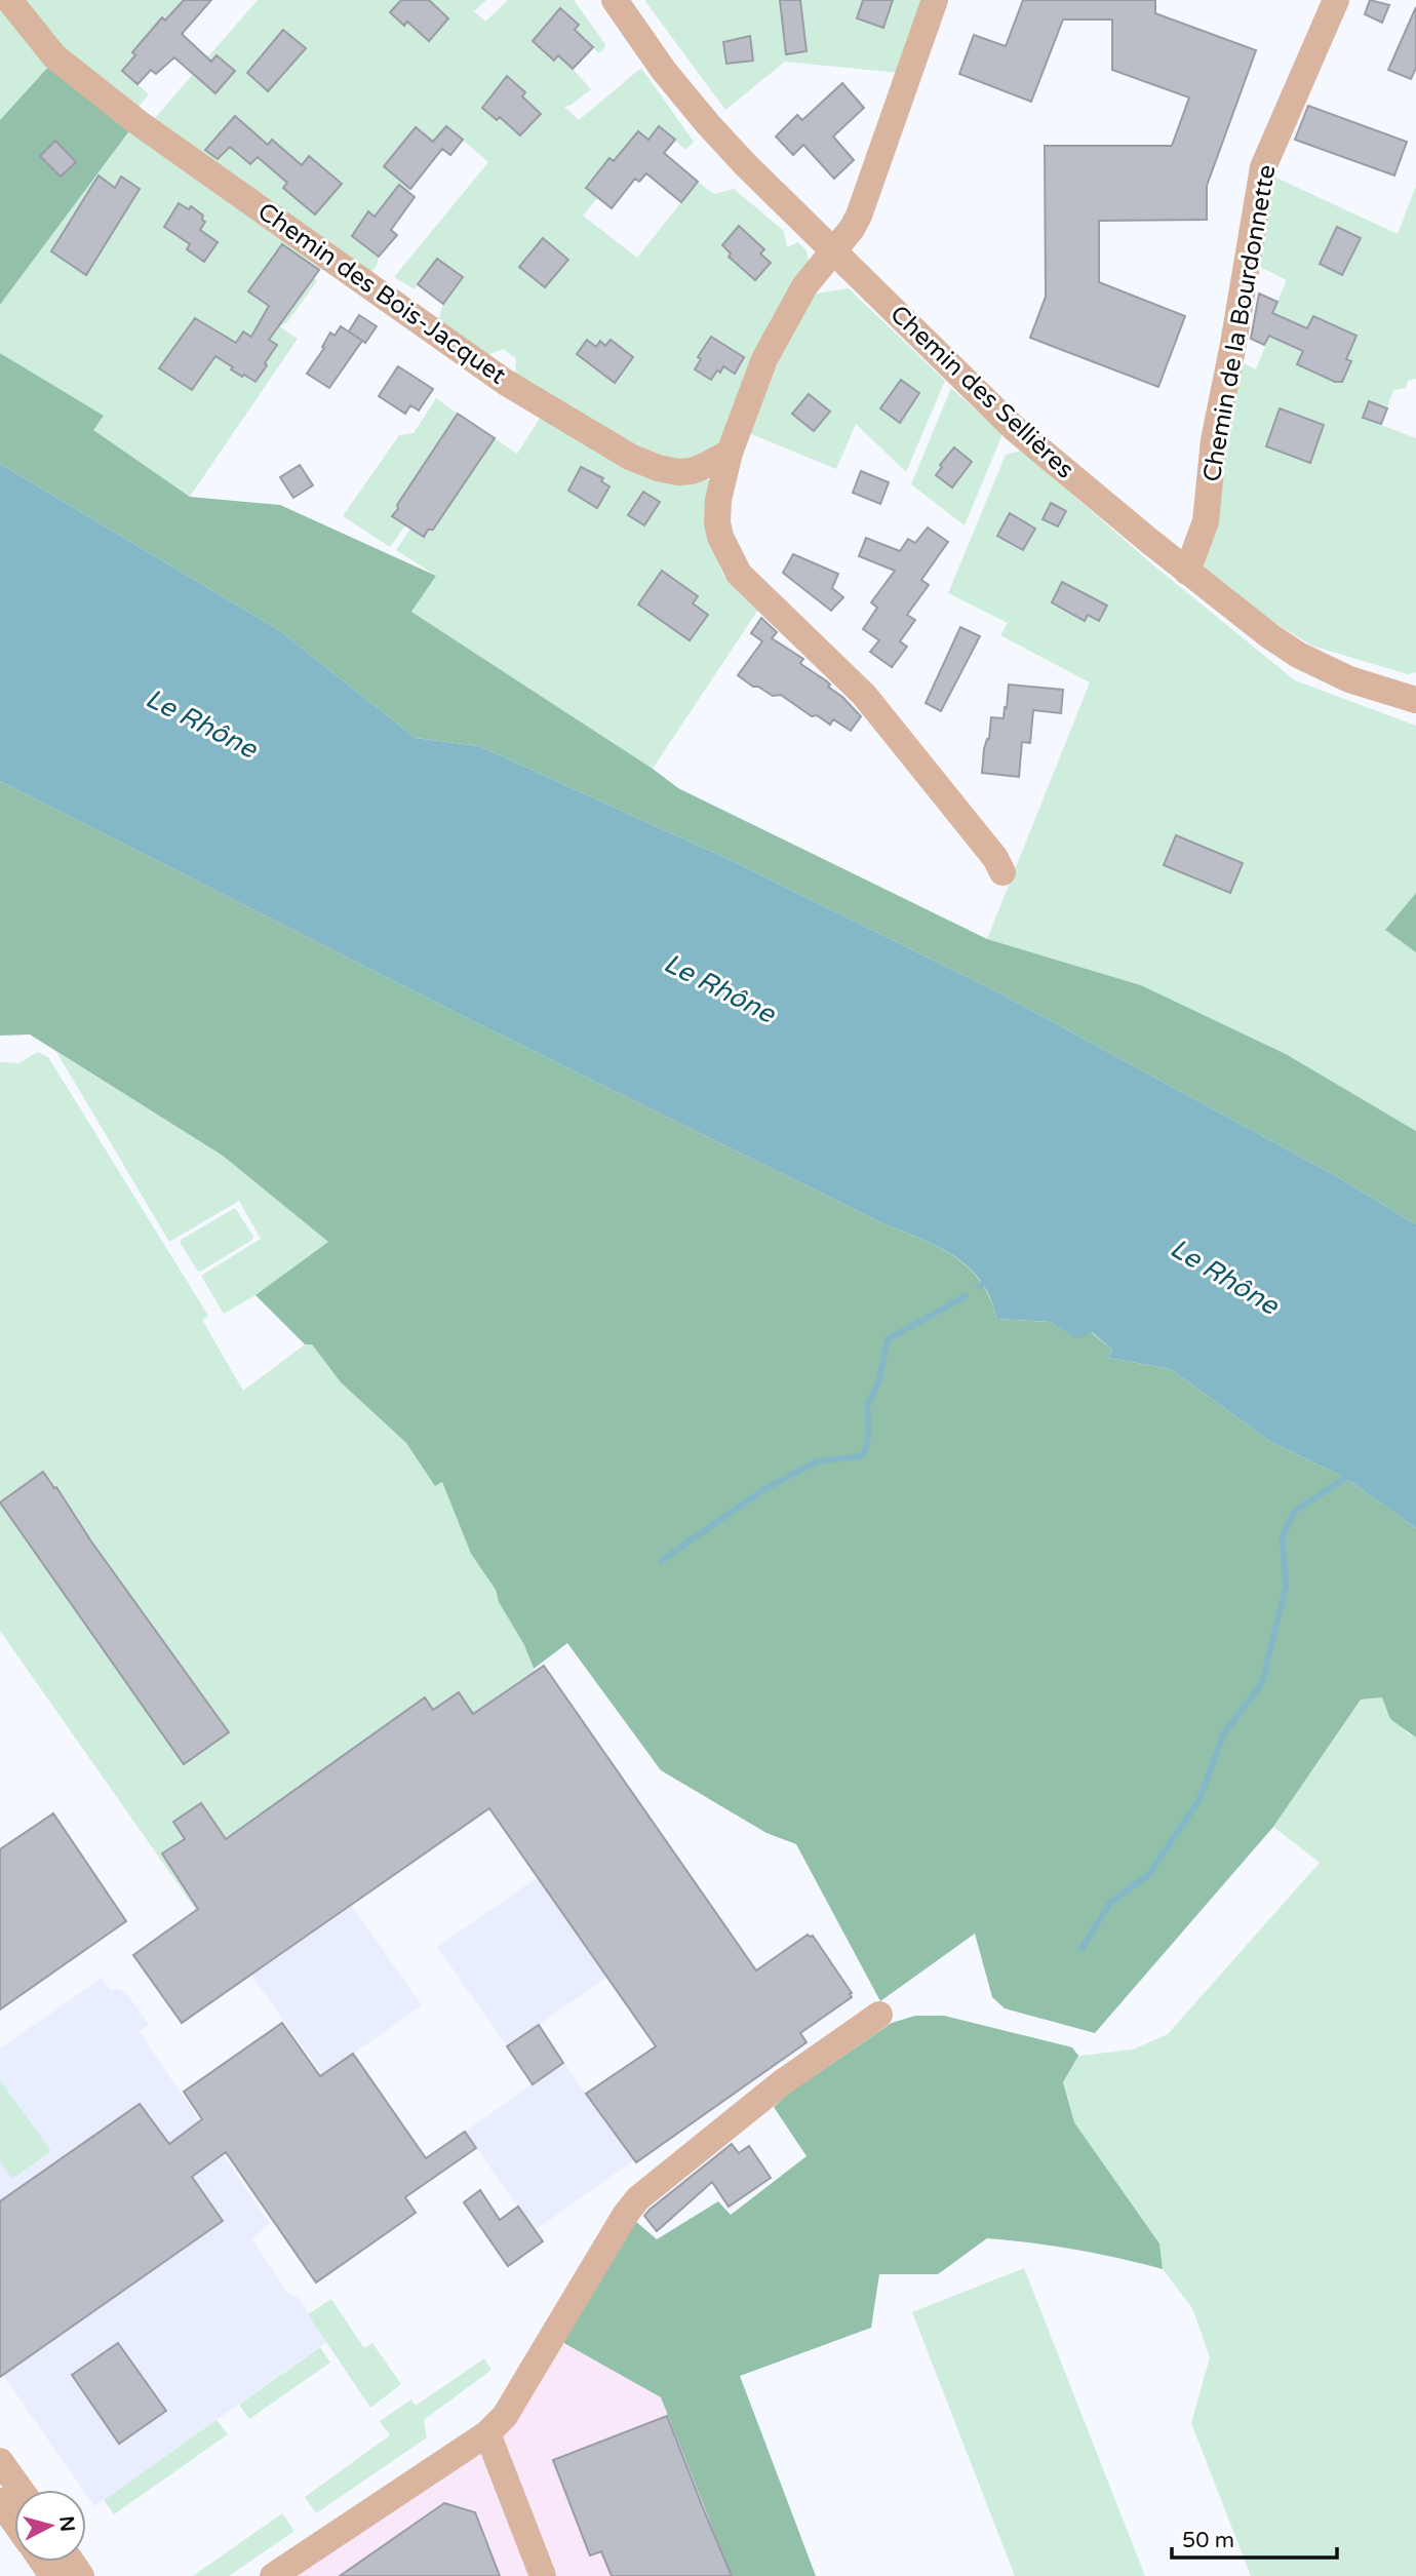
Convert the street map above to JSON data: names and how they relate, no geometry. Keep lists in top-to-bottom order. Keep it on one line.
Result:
{"streets":{"street":["Chemin des Bois-Jacquet","Chemin de la Bourdonnette","Chemin des Sellières"]},"crossings":[["Chemin de la Bourdonnette","Chemin des Sellières"]],"water":["Le Rhône"],"scale_bar":"50 m","north":"right"}
